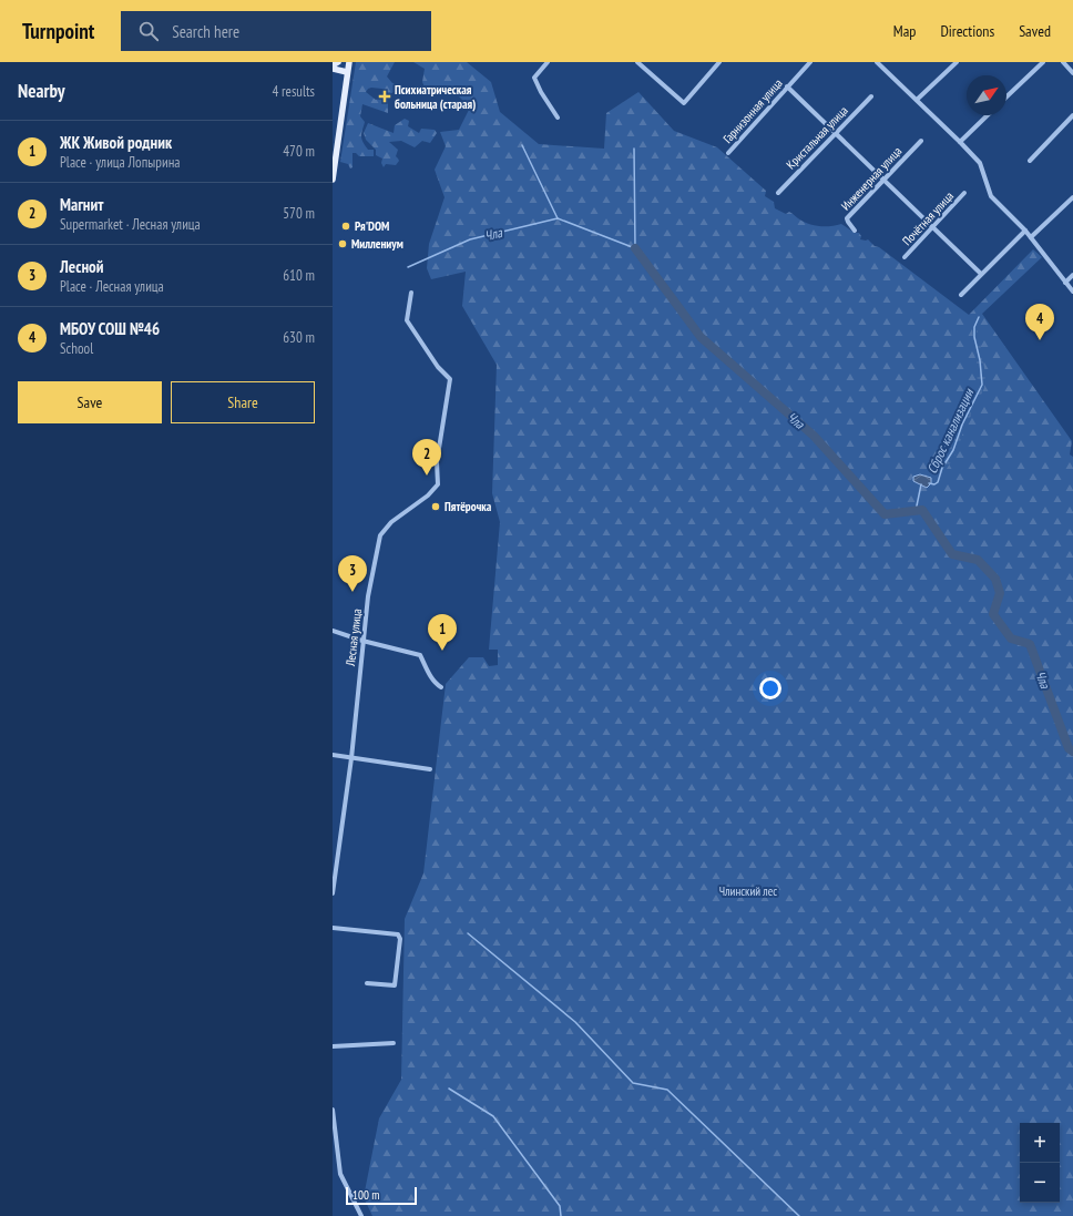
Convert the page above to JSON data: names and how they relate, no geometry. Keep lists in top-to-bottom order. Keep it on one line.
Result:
{"streets":{"street":["Гарнизонная улица","Кристальная улица","Инженерная улица","Почётная улица","Лесная улица"]},"water":["Чла","Сброс канализации"],"parks":["Члинский лес"],"places":{"health":["Психиатрическая больница (старая)"],"other":["Ря'DOM","Миллениум","Пятёрочка"]},"scale_bar":"100 m","north":"top right","page":{"header":"Turnpoint","search":"Search here","nav":["Map","Directions","Saved"],"heading":["Nearby","4 results"],"list":[{"mark":"1","name":"ЖК Живой родник","note":"Place · улица Лопырина","value":"470 m"},{"mark":"2","name":"Магнит","note":"Supermarket · Лесная улица","value":"570 m"},{"mark":"3","name":"Лесной","note":"Place · Лесная улица","value":"610 m"},{"mark":"4","name":"МБОУ СОШ №46","note":"School","value":"630 m"}],"pins":["4","2","3","1"],"buttons":["Save","Share"],"map_buttons":["+","−"],"scale":"100 m"}}
